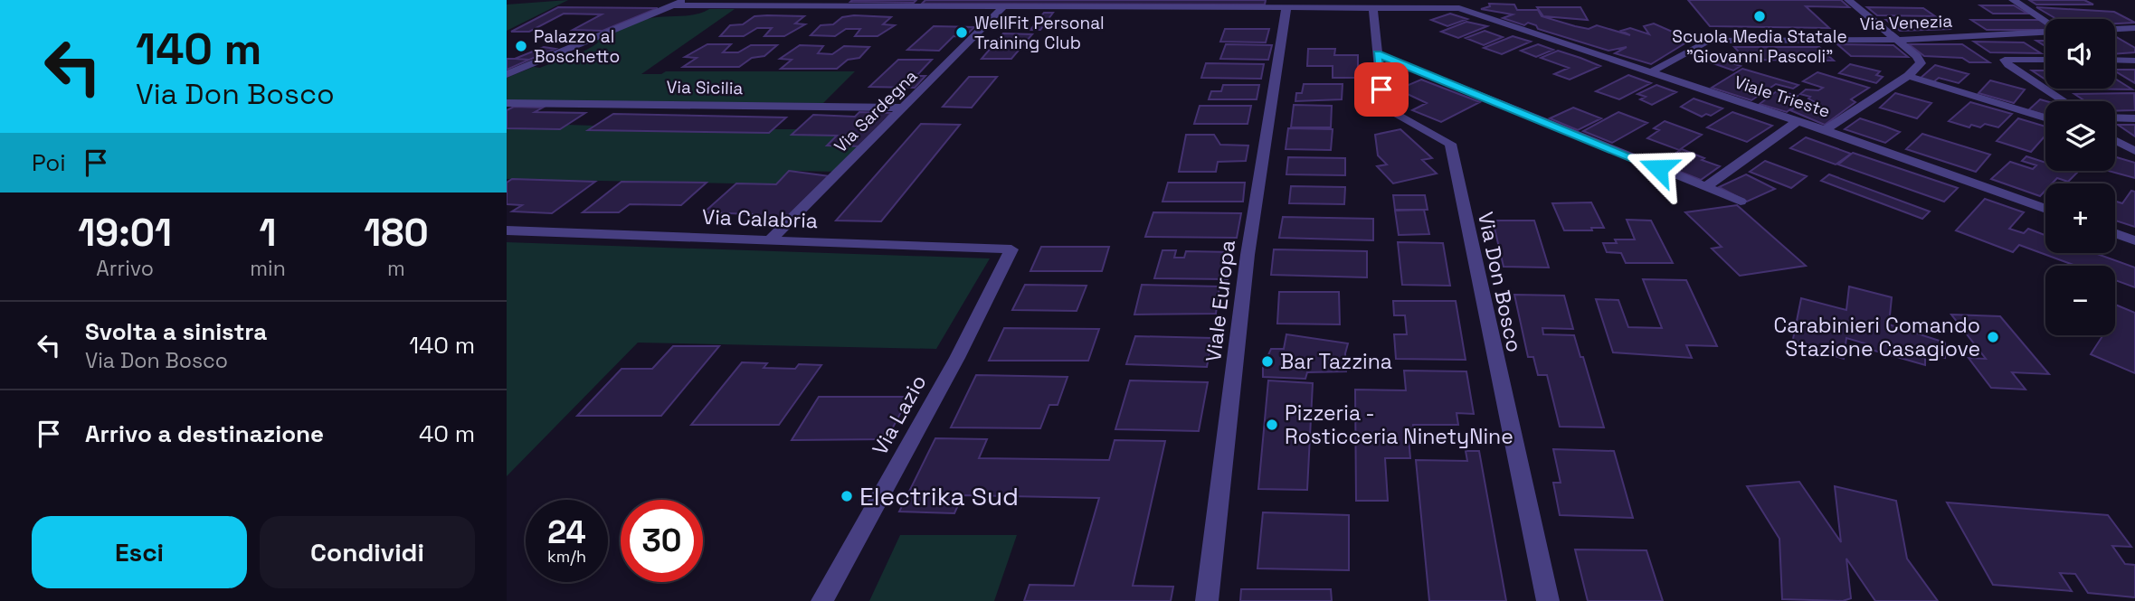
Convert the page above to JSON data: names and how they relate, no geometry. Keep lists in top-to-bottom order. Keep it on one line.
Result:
{"streets":{"street":["Via Venezia","Via Sicilia","Viale Trieste","Via Sardegna","Via Calabria","Via Don Bosco","Viale Europa","Via Lazio"]},"crossings":[["Via Venezia","Viale Trieste"],["Via Sicilia","Via Sardegna"],["Viale Trieste","Via Sardegna"],["Viale Trieste","Via Don Bosco"],["Viale Trieste","Viale Europa"],["Via Sardegna","Via Calabria"],["Via Calabria","Via Lazio"]],"places":["Scuola Media Statale \"Giovanni Pascoli\"","WellFit Personal Training Club","Palazzo al Boschetto","Carabinieri Comando Stazione Casagiove","Bar Tazzina","Pizzeria - Rosticceria NinetyNine","Electrika Sud"],"page":{"turn":["140 m","Via Don Bosco"],"map_buttons":["+","−"],"then":"Poi","eta":["19:01","Arrivo","1","min","180","m"],"list":[{"name":"Svolta a sinistra","note":"Via Don Bosco","value":"140 m"},{"name":"Arrivo a destinazione","value":"40 m"}],"speed":"24 km/h","limit":"30","buttons":["Esci","Condividi"]}}
